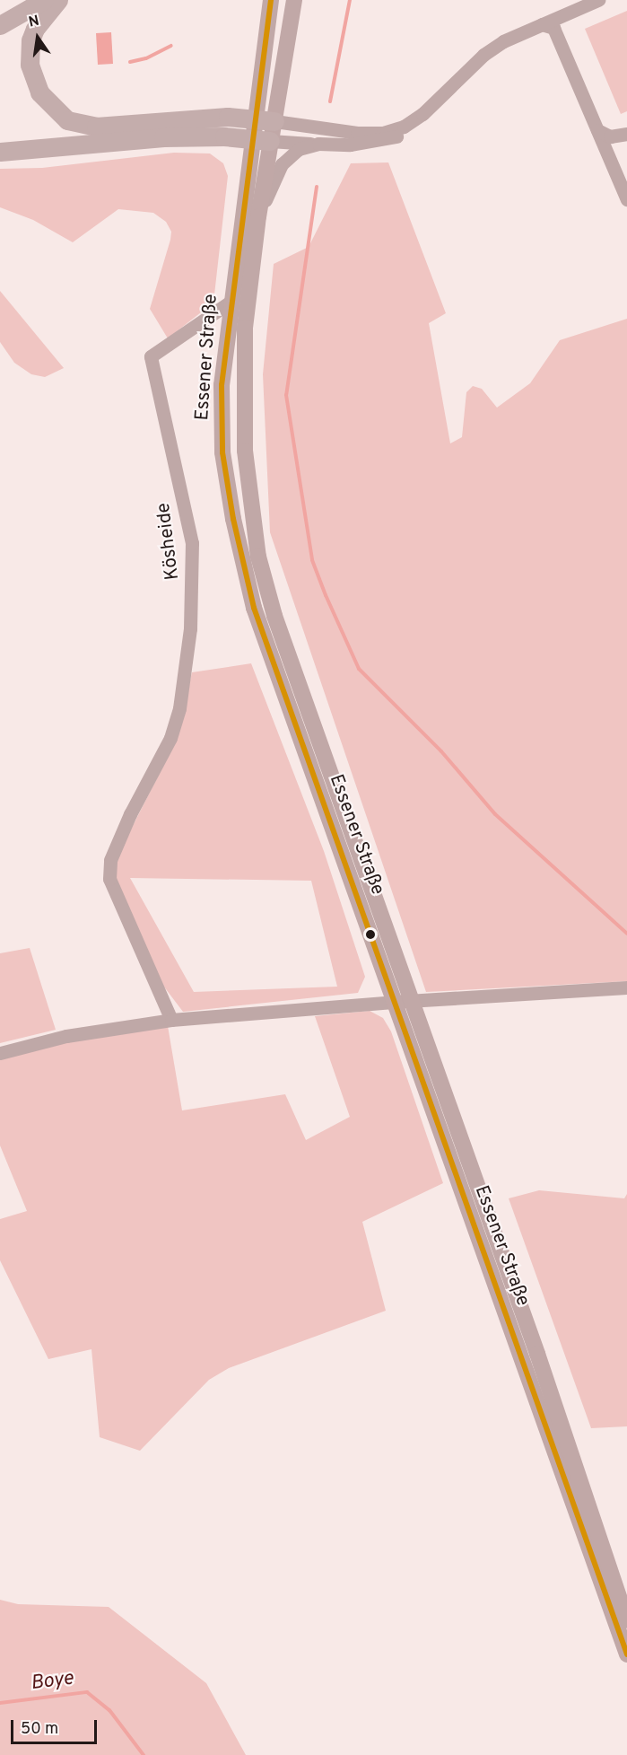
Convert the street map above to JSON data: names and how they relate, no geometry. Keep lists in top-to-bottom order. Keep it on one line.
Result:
{"streets":{"main road":["Essener Straße"],"street":["Kösheide"]},"crossings":[["Essener Straße","Kösheide"]],"water":["Boye"],"scale_bar":"50 m","north":"top"}
